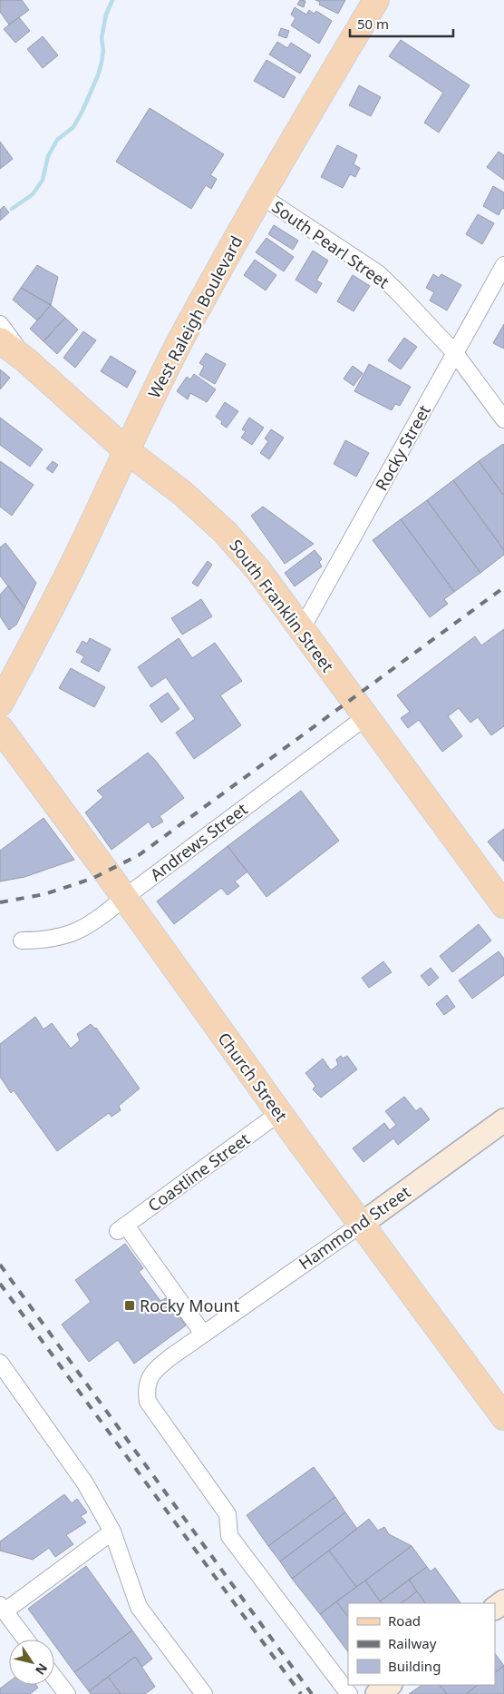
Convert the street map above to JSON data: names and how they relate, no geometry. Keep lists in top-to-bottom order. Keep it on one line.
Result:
{"streets":{"main road":["West Raleigh Boulevard","South Franklin Street","Church Street"],"street":["South Pearl Street","Rocky Street","Andrews Street","Coastline Street","Hammond Street"]},"crossings":[["South Pearl Street","West Raleigh Boulevard"],["South Pearl Street","Rocky Street"],["West Raleigh Boulevard","South Franklin Street"],["Rocky Street","South Franklin Street"],["South Franklin Street","Andrews Street"],["Andrews Street","Church Street"],["Church Street","Coastline Street"],["Church Street","Hammond Street"],["Coastline Street","Hammond Street"]],"places":{"transit":["Rocky Mount"]},"legend":["Road","Railway","Building"],"scale_bar":"50 m","north":"bottom right"}
